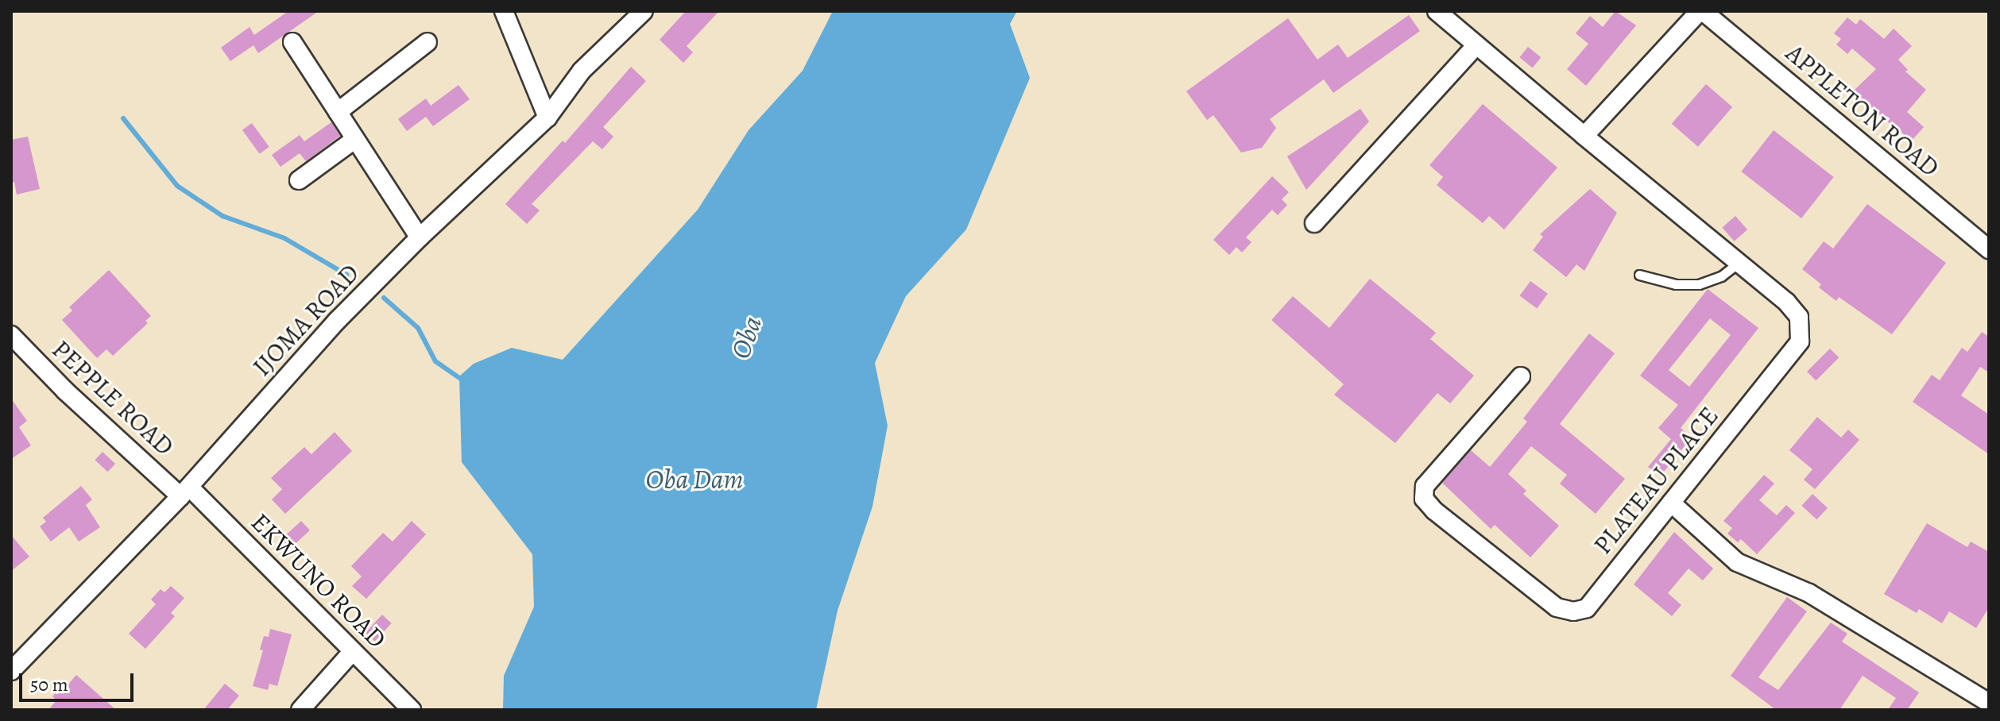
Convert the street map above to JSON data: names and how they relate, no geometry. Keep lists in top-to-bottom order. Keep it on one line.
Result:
{"streets":{"street":["APPLETON ROAD","IJOMA ROAD","PEPPLE ROAD","PLATEAU PLACE","EKWUNO ROAD"]},"crossings":[["IJOMA ROAD","PEPPLE ROAD"],["IJOMA ROAD","EKWUNO ROAD"],["PEPPLE ROAD","EKWUNO ROAD"]],"water":["Oba","Oba Dam"],"scale_bar":"50 m"}
